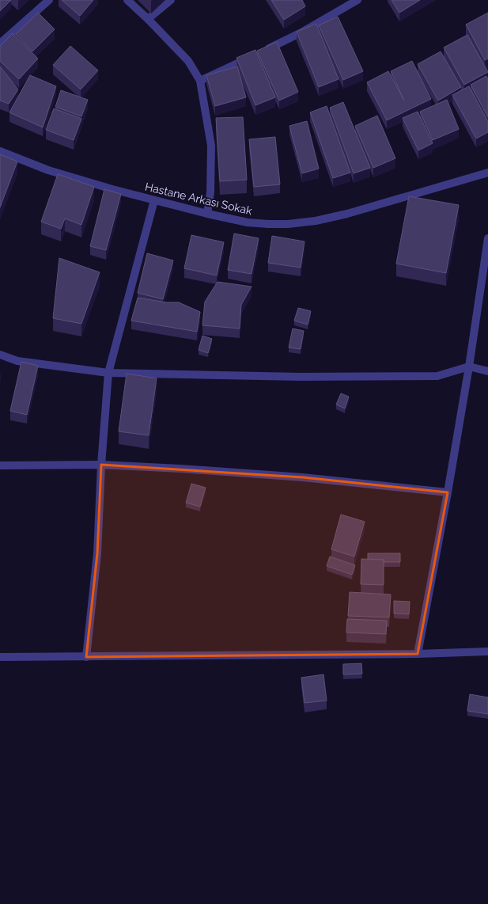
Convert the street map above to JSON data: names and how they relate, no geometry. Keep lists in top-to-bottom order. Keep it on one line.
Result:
{"streets":{"street":["Hastane Arkası Sokak"]}}
